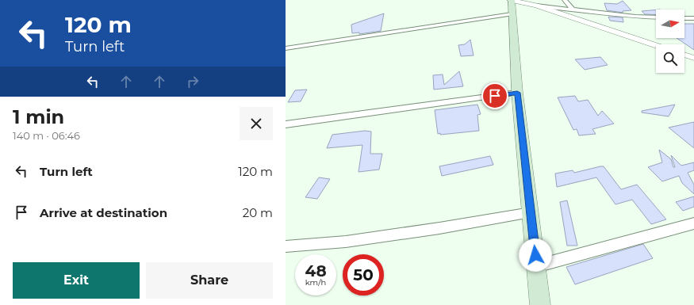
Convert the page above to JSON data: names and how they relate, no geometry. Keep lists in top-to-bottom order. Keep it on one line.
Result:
{"north":"right","page":{"turn":["120 m","Turn left"],"heading":["1 min","140 m · 06:46"],"list":[{"name":"Turn left","value":"120 m"},{"name":"Arrive at destination","value":"20 m"}],"speed":"48 km/h","limit":"50","buttons":["Exit","Share"]}}
